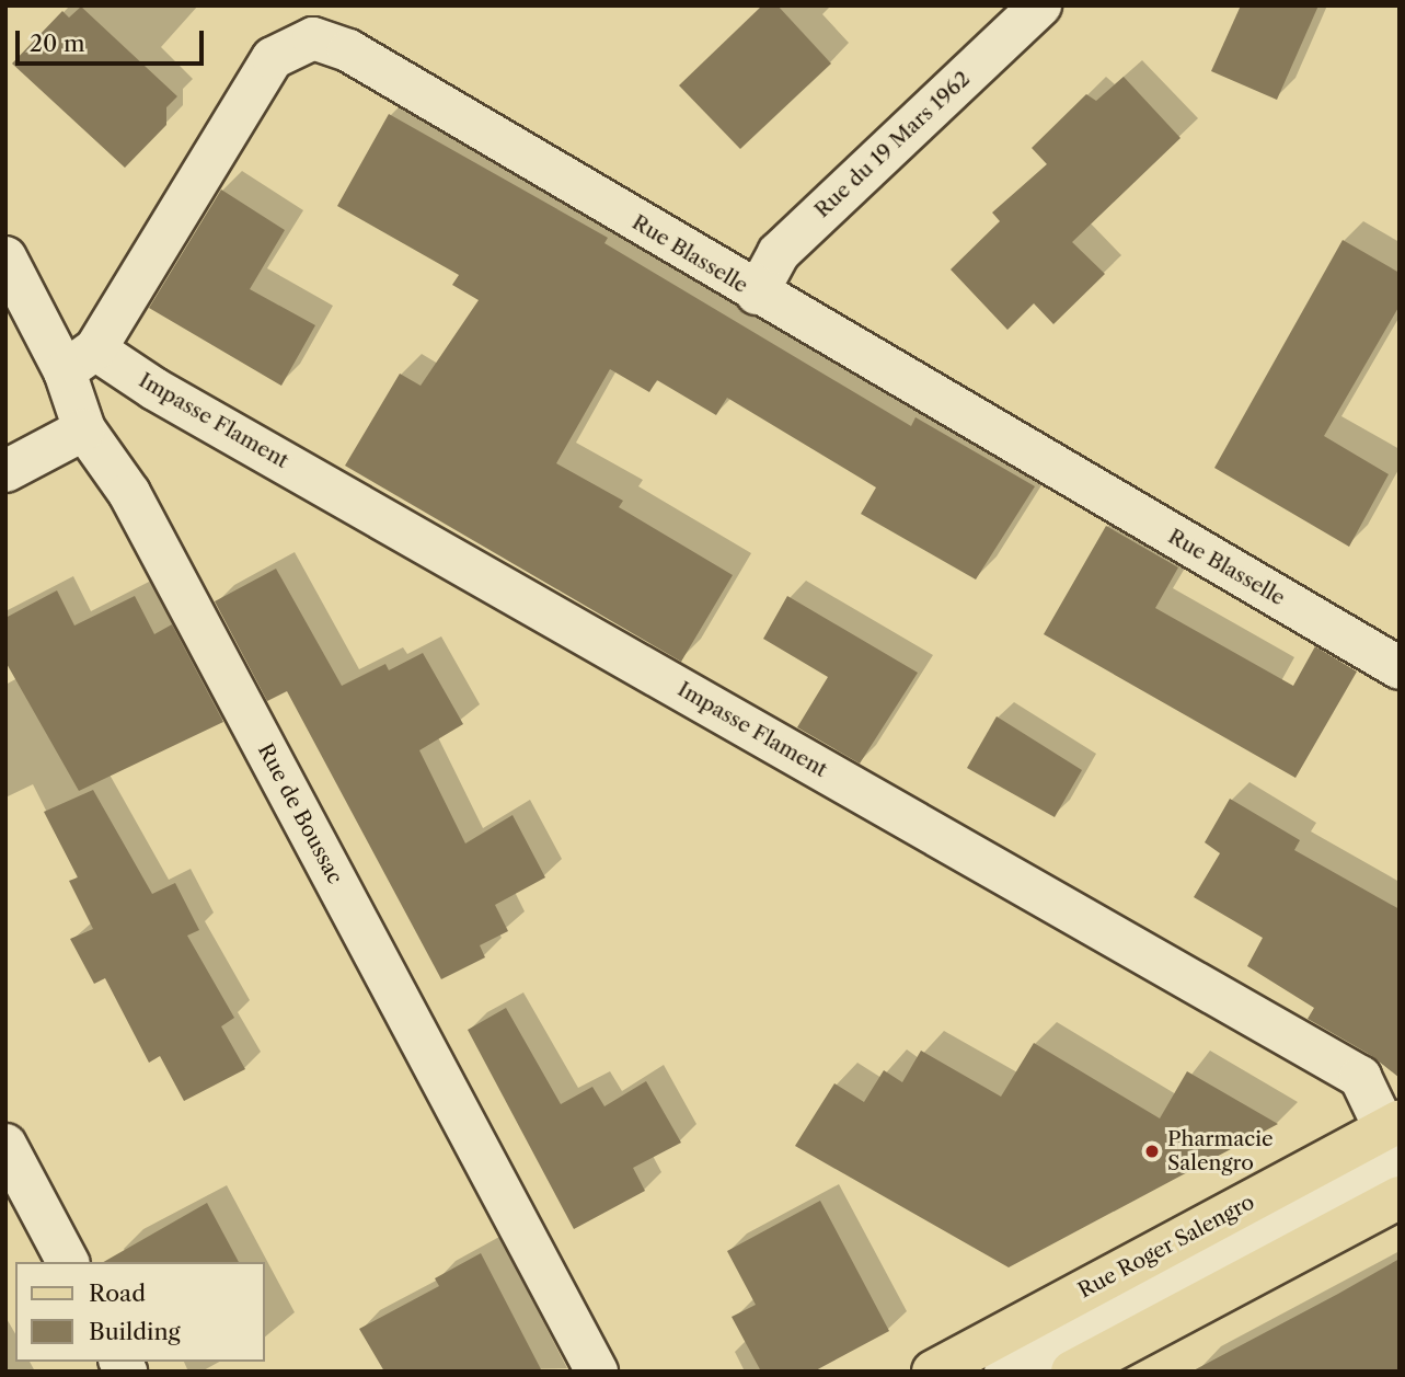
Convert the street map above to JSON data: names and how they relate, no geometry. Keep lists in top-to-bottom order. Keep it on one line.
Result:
{"streets":{"main road":["Rue Roger Salengro"],"street":["Rue du 19 Mars 1962","Rue Blasselle","Impasse Flament","Rue de Boussac"]},"crossings":[["Rue du 19 Mars 1962","Rue Blasselle"],["Rue Blasselle","Impasse Flament"],["Rue Blasselle","Rue de Boussac"],["Impasse Flament","Rue de Boussac"],["Impasse Flament","Rue Roger Salengro"]],"places":["Pharmacie Salengro"],"legend":["Road","Building"],"scale_bar":"20 m"}
